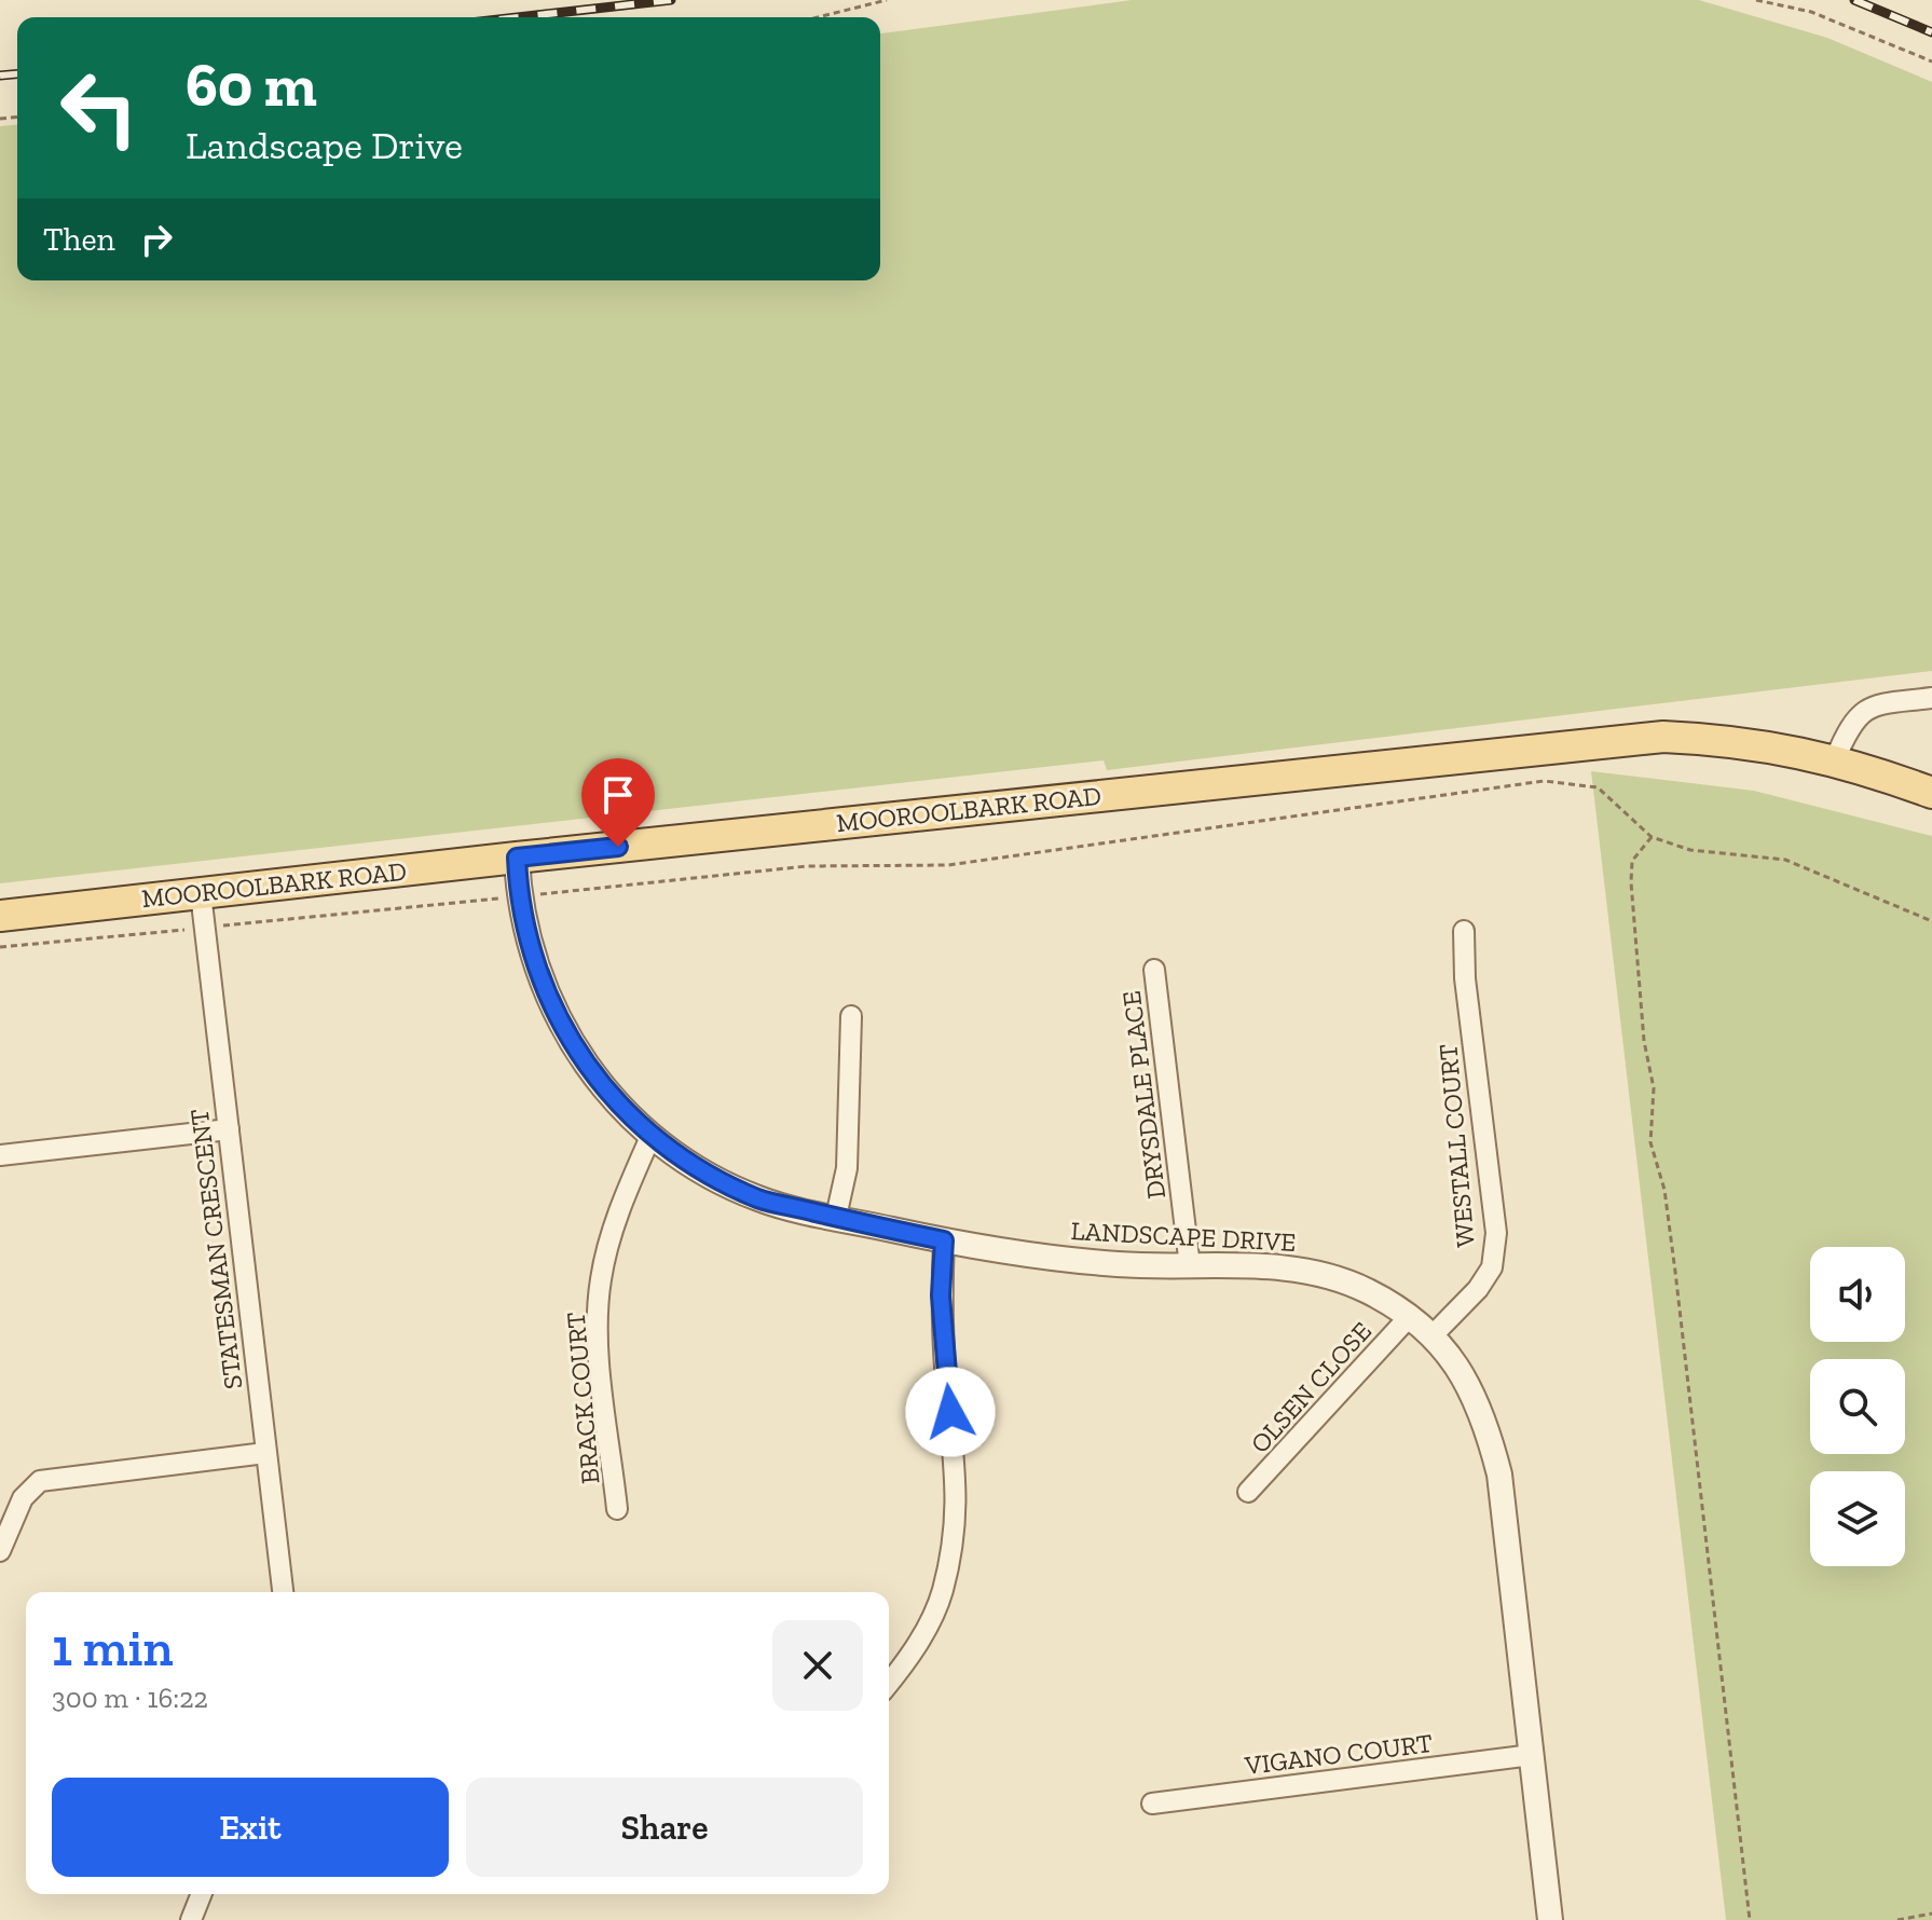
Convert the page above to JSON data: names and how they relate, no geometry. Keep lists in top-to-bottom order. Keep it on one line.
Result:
{"streets":{"main road":["MOOROOLBARK ROAD"],"street":["DRYSDALE PLACE","WESTALL COURT","LANDSCAPE DRIVE","STATESMAN CRESCENT","OLSEN CLOSE","BRACK COURT","VIGANO COURT"]},"crossings":[["MOOROOLBARK ROAD","LANDSCAPE DRIVE"],["MOOROOLBARK ROAD","STATESMAN CRESCENT"],["DRYSDALE PLACE","LANDSCAPE DRIVE"],["WESTALL COURT","LANDSCAPE DRIVE"],["LANDSCAPE DRIVE","OLSEN CLOSE"],["LANDSCAPE DRIVE","BRACK COURT"],["LANDSCAPE DRIVE","VIGANO COURT"]],"page":{"turn":["60 m","Landscape Drive"],"then":"Then","heading":["1 min","300 m · 16:22"],"buttons":["Exit","Share"]}}
